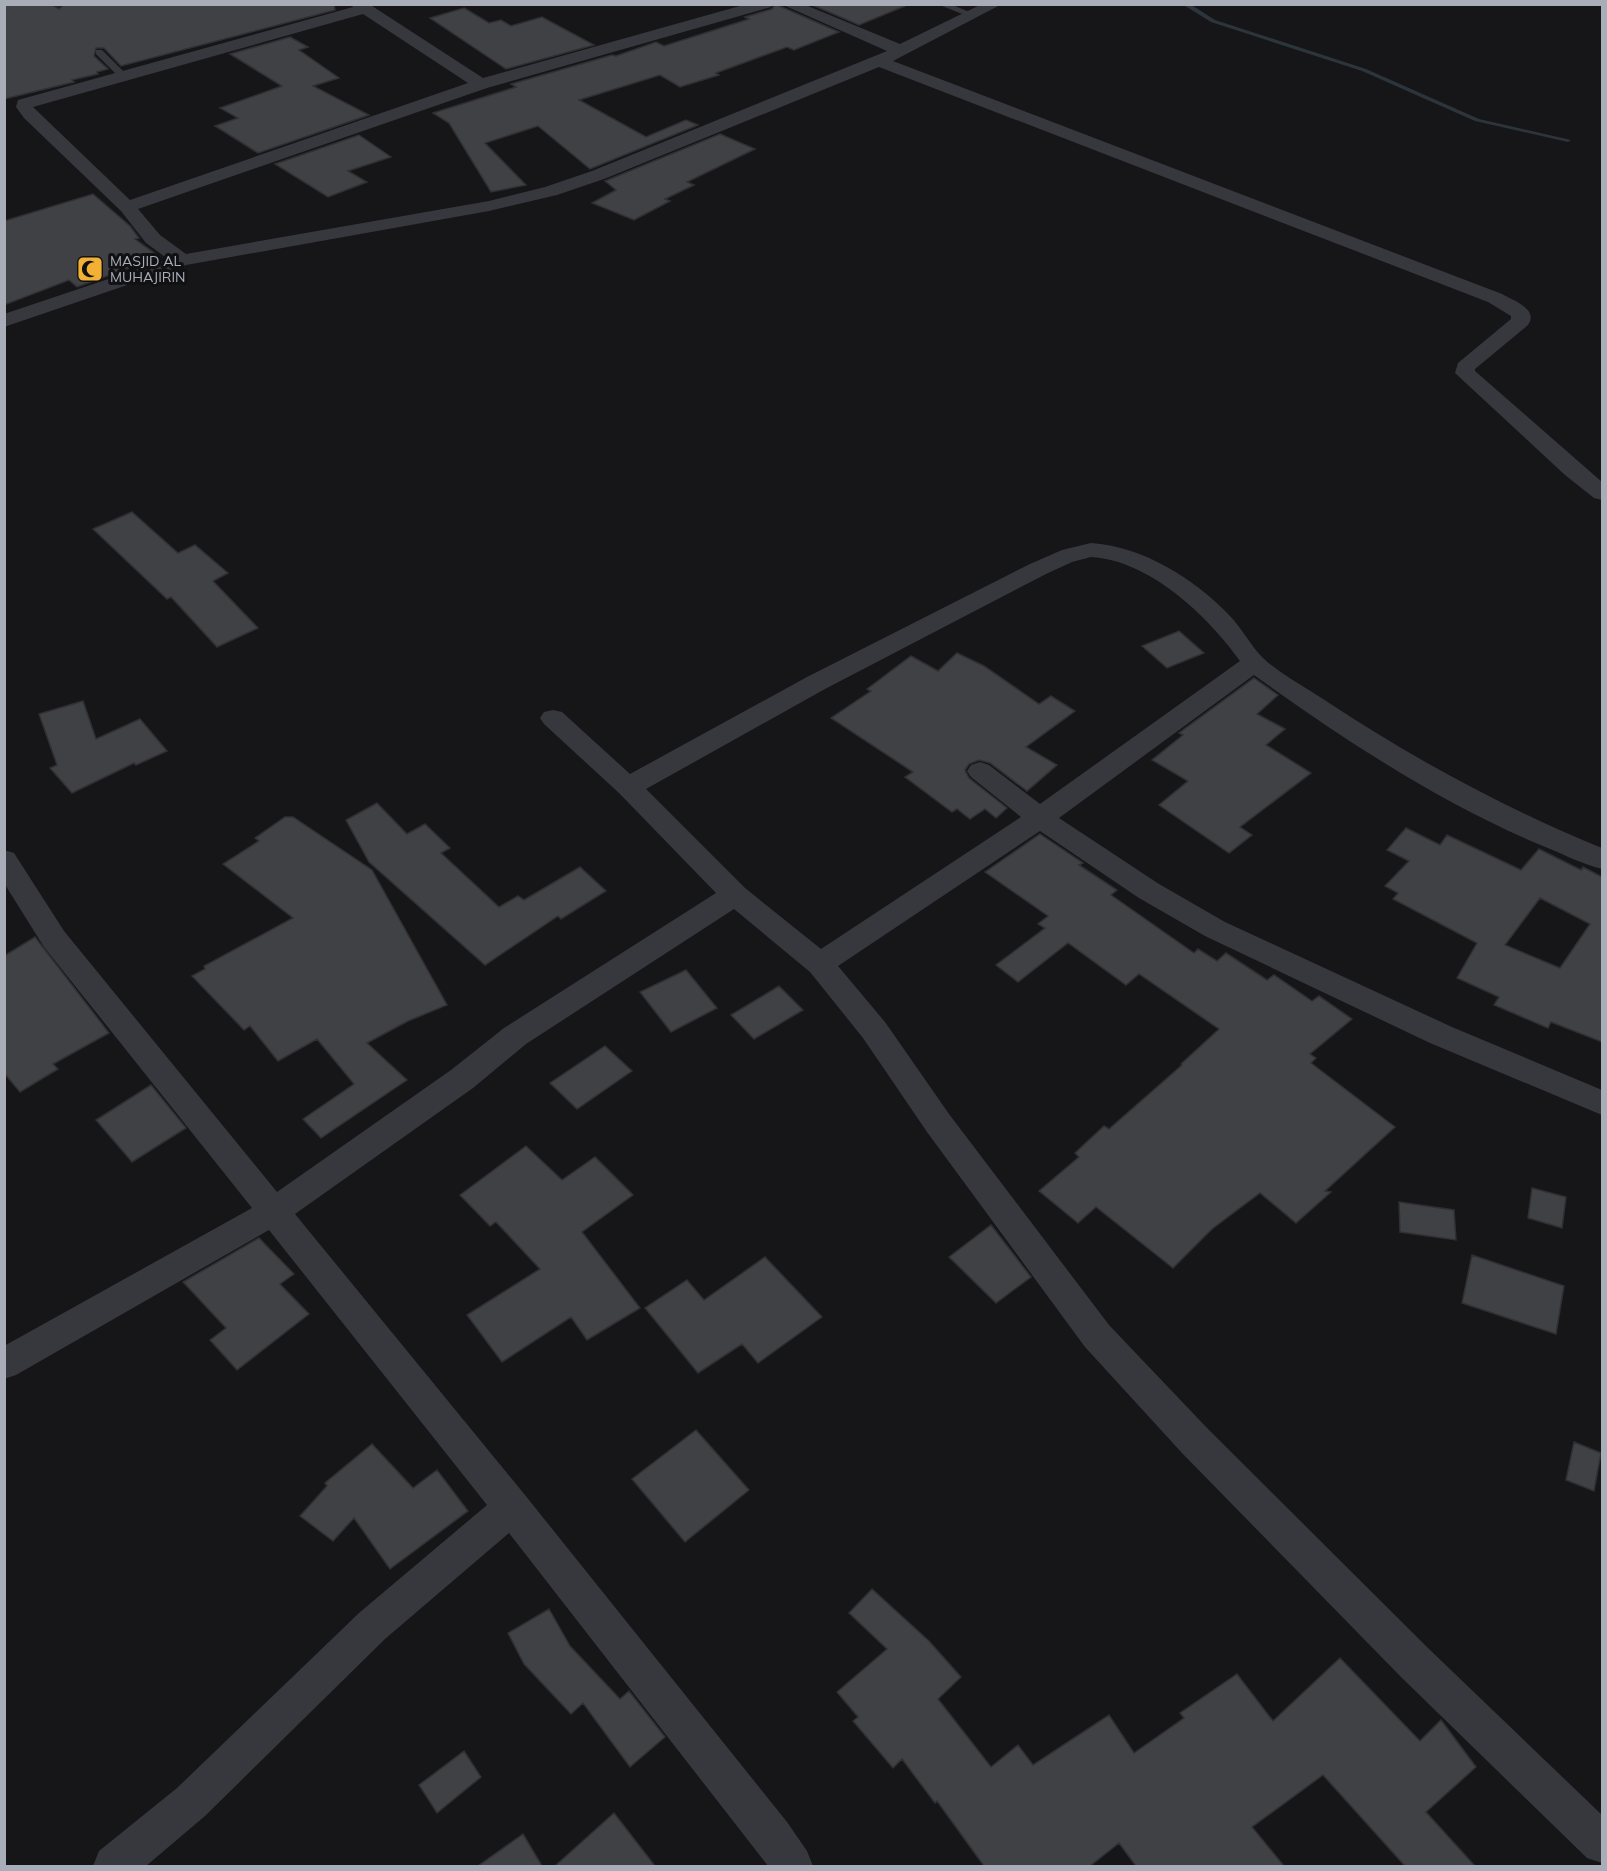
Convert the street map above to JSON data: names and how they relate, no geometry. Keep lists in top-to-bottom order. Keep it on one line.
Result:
{"places":{"mosque":["MASJID AL MUHAJIRIN"]}}
